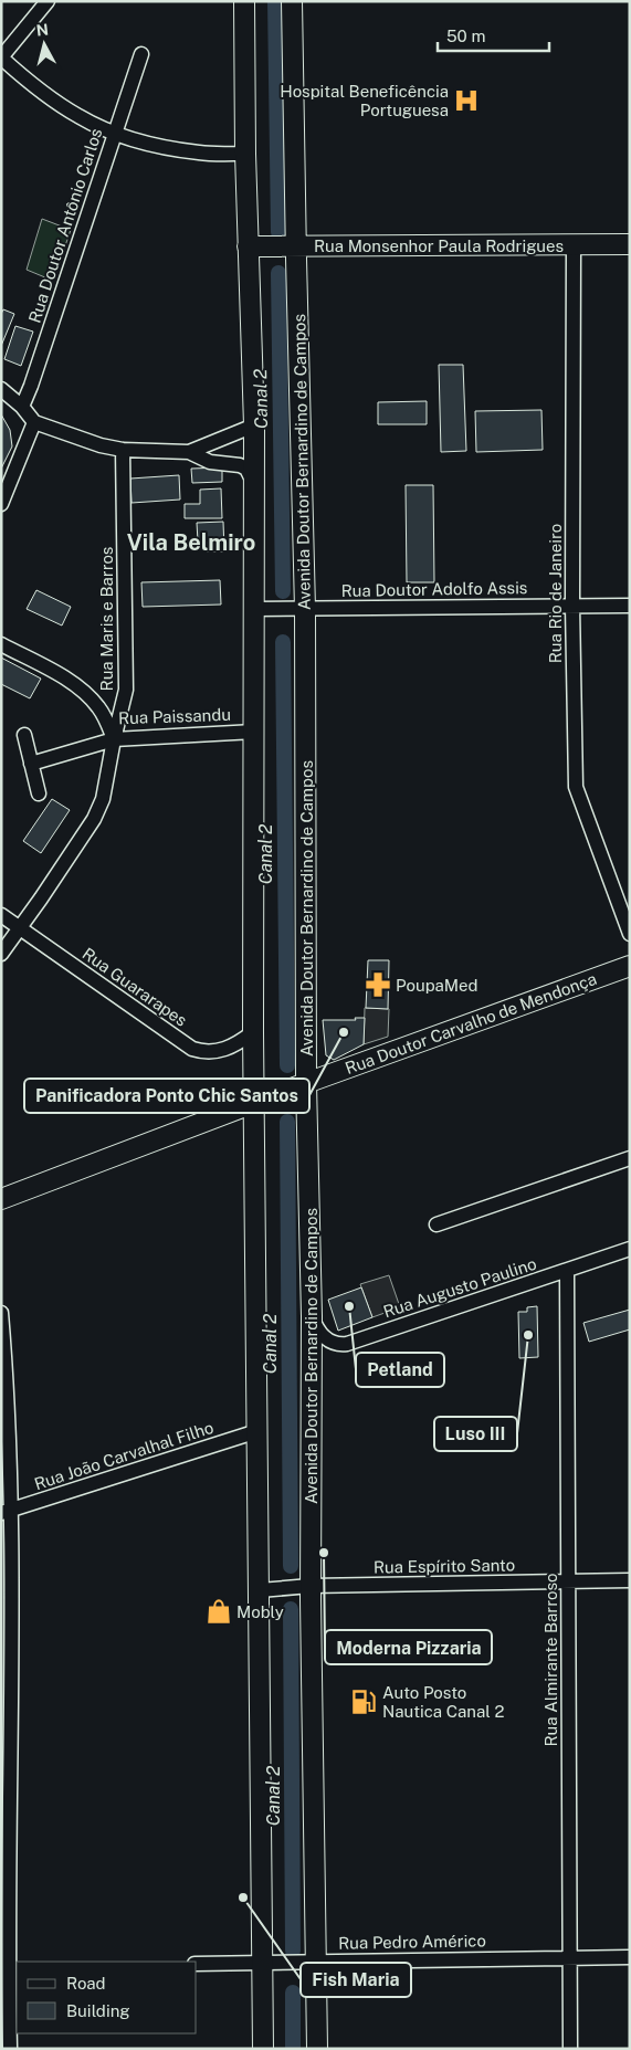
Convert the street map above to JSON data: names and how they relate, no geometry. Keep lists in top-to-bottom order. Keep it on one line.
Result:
{"streets":{"main road":["Rua Monsenhor Paula Rodrigues","Avenida Doutor Bernardino de Campos","Rua Doutor Carvalho de Mendonça"],"street":["Rua Doutor Antônio Carlos","Rua Doutor Adolfo Assis","Rua Rio de Janeiro","Rua Maris e Barros","Rua Paissandu","Rua Guararapes","Rua Augusto Paulino","Rua João Carvalhal Filho","Rua Espírito Santo","Rua Almirante Barroso","Rua Pedro Américo"]},"crossings":[["Rua Monsenhor Paula Rodrigues","Avenida Doutor Bernardino de Campos"],["Rua Monsenhor Paula Rodrigues","Rua Rio de Janeiro"],["Avenida Doutor Bernardino de Campos","Rua Doutor Adolfo Assis"],["Avenida Doutor Bernardino de Campos","Rua Doutor Carvalho de Mendonça"],["Avenida Doutor Bernardino de Campos","Rua Augusto Paulino"],["Avenida Doutor Bernardino de Campos","Rua Espírito Santo"],["Avenida Doutor Bernardino de Campos","Rua Pedro Américo"],["Rua Doutor Adolfo Assis","Rua Rio de Janeiro"],["Rua Maris e Barros","Rua Paissandu"],["Rua Maris e Barros","Rua Guararapes"],["Rua Augusto Paulino","Rua Almirante Barroso"],["Rua Espírito Santo","Rua Almirante Barroso"],["Rua Almirante Barroso","Rua Pedro Américo"]],"districts":["Vila Belmiro"],"water":["Canal 2"],"places":{"hospital":["Hospital Beneficência Portuguesa"],"pharmacy":["PoupaMed"],"other":["Panificadora Ponto Chic Santos","Petland","Luso III","Moderna Pizzaria","Fish Maria"],"shop":["Mobly"],"fuel station":["Auto Posto Nautica Canal 2"]},"legend":["Road","Building"],"scale_bar":"50 m","north":"top"}
